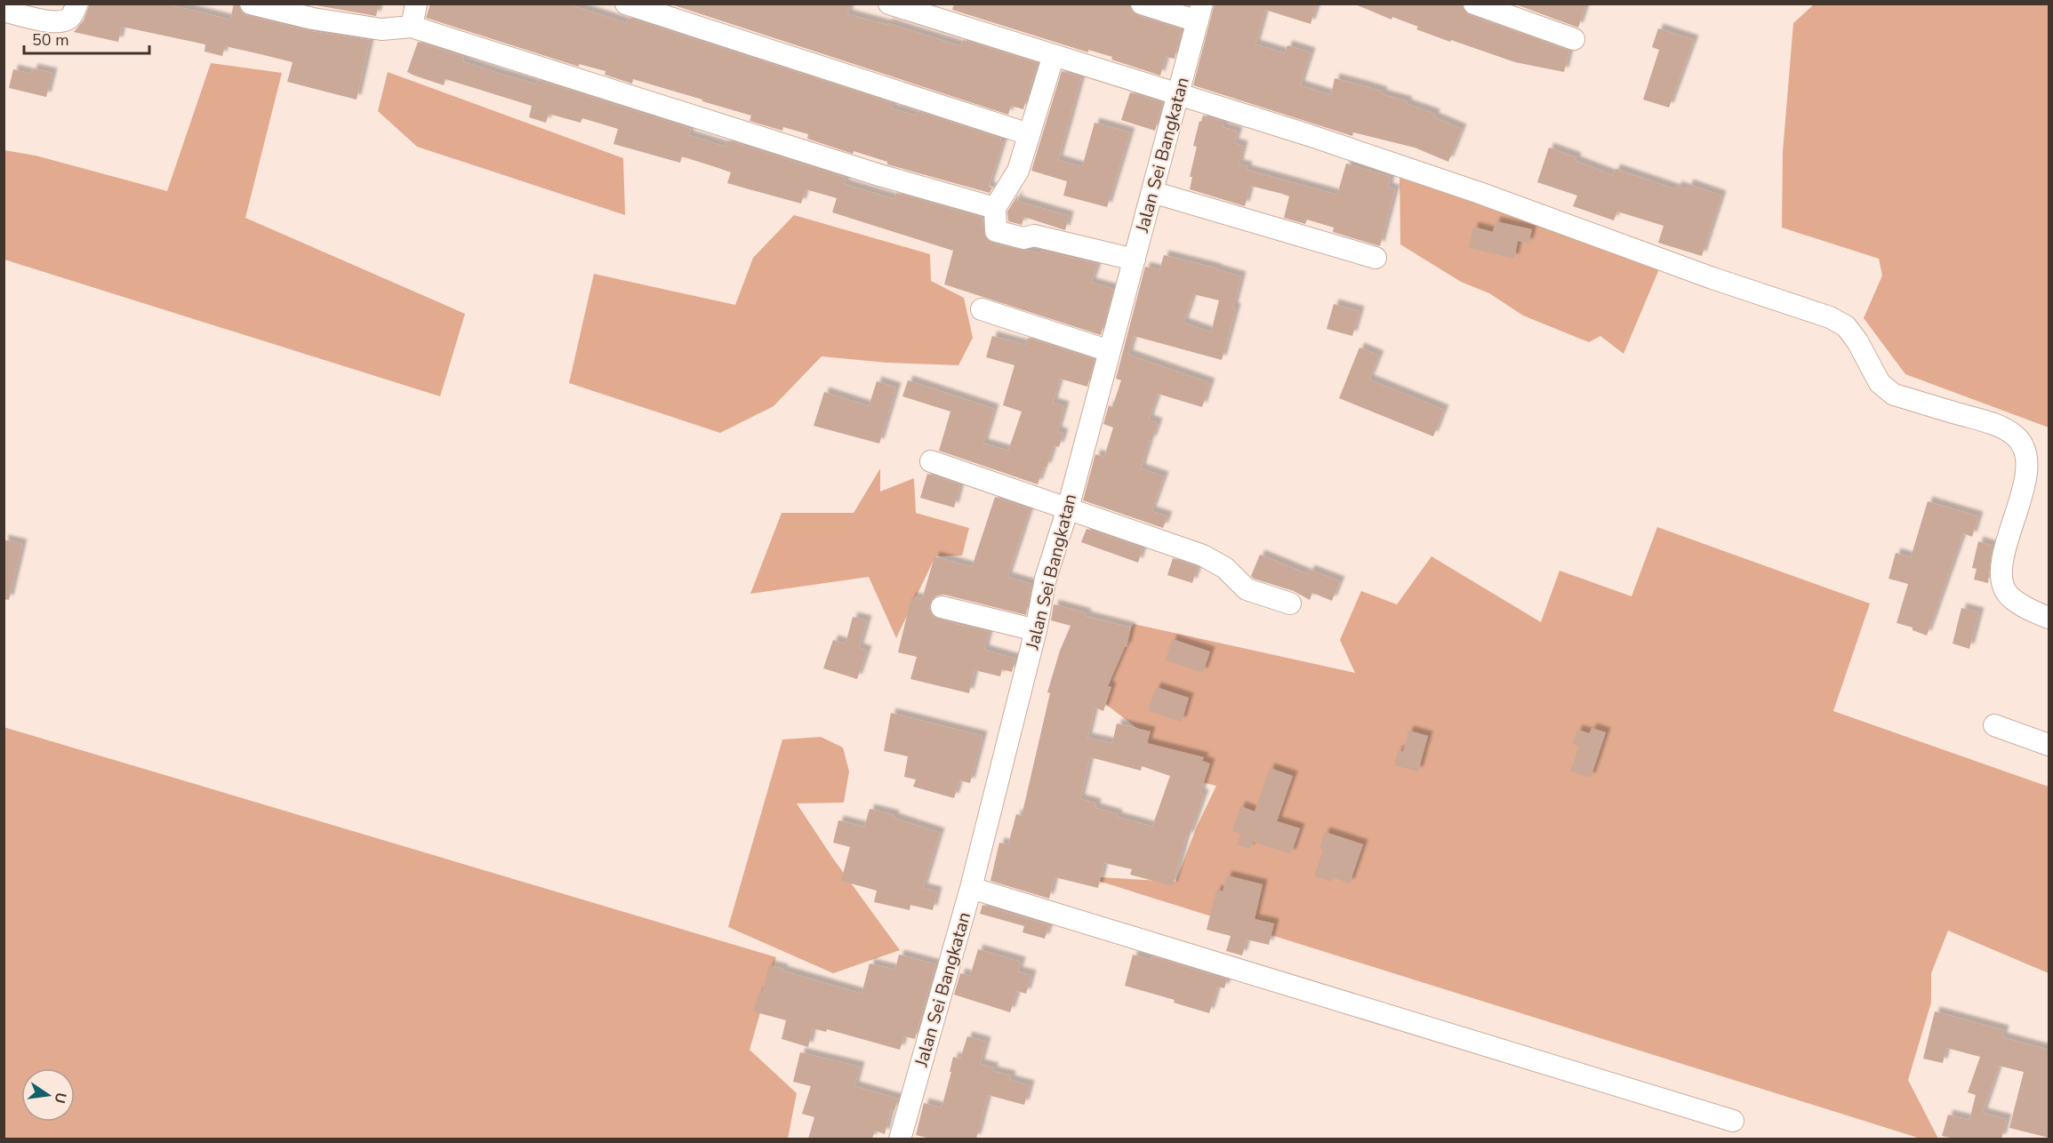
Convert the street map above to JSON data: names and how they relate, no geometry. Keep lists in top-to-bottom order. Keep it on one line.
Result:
{"streets":{"street":["Jalan Sei Bangkatan"]},"scale_bar":"50 m","north":"right"}
